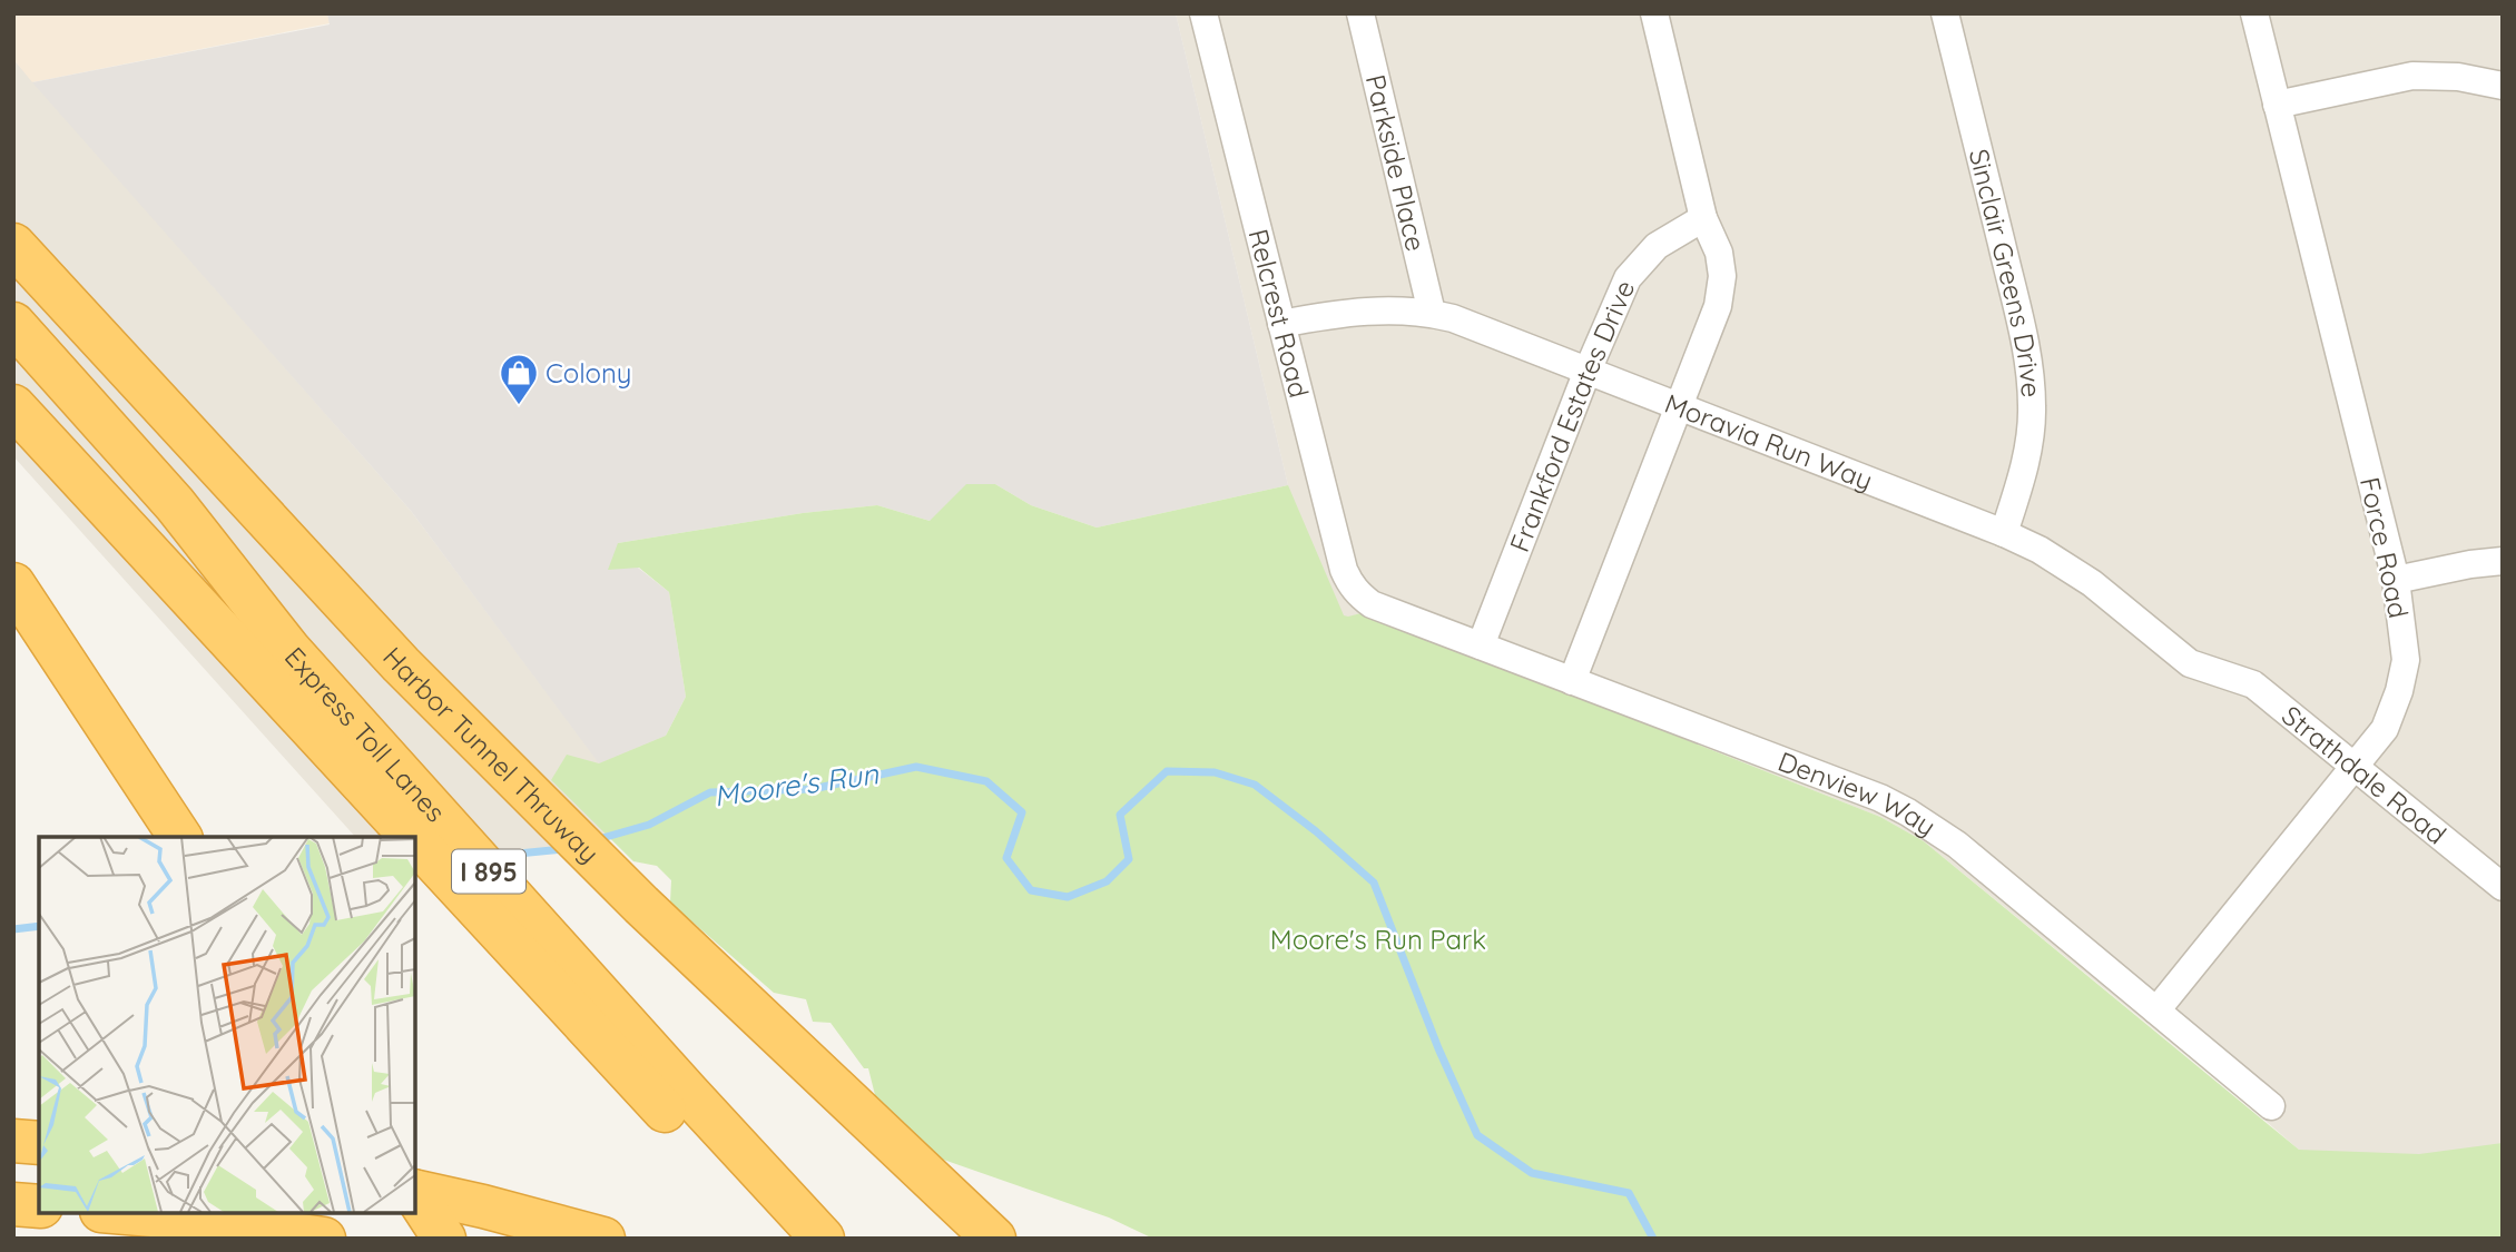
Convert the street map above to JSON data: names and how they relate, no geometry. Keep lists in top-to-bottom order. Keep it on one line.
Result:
{"streets":{"highway":["Express Toll Lanes","Harbor Tunnel Thruway","I 895"],"street":["Parkside Place","Sinclair Greens Drive","Relcrest Road","Frankford Estates Drive","Moravia Run Way","Force Road","Strathdale Road","Denview Way"]},"crossings":[["Parkside Place","Moravia Run Way"],["Sinclair Greens Drive","Moravia Run Way"],["Relcrest Road","Moravia Run Way"],["Relcrest Road","Denview Way"],["Frankford Estates Drive","Moravia Run Way"],["Frankford Estates Drive","Denview Way"],["Moravia Run Way","Strathdale Road"],["Force Road","Strathdale Road"],["Force Road","Denview Way"]],"water":["Moore's Run"],"parks":["Moore's Run Park"],"places":{"shop":["Colony"]}}
